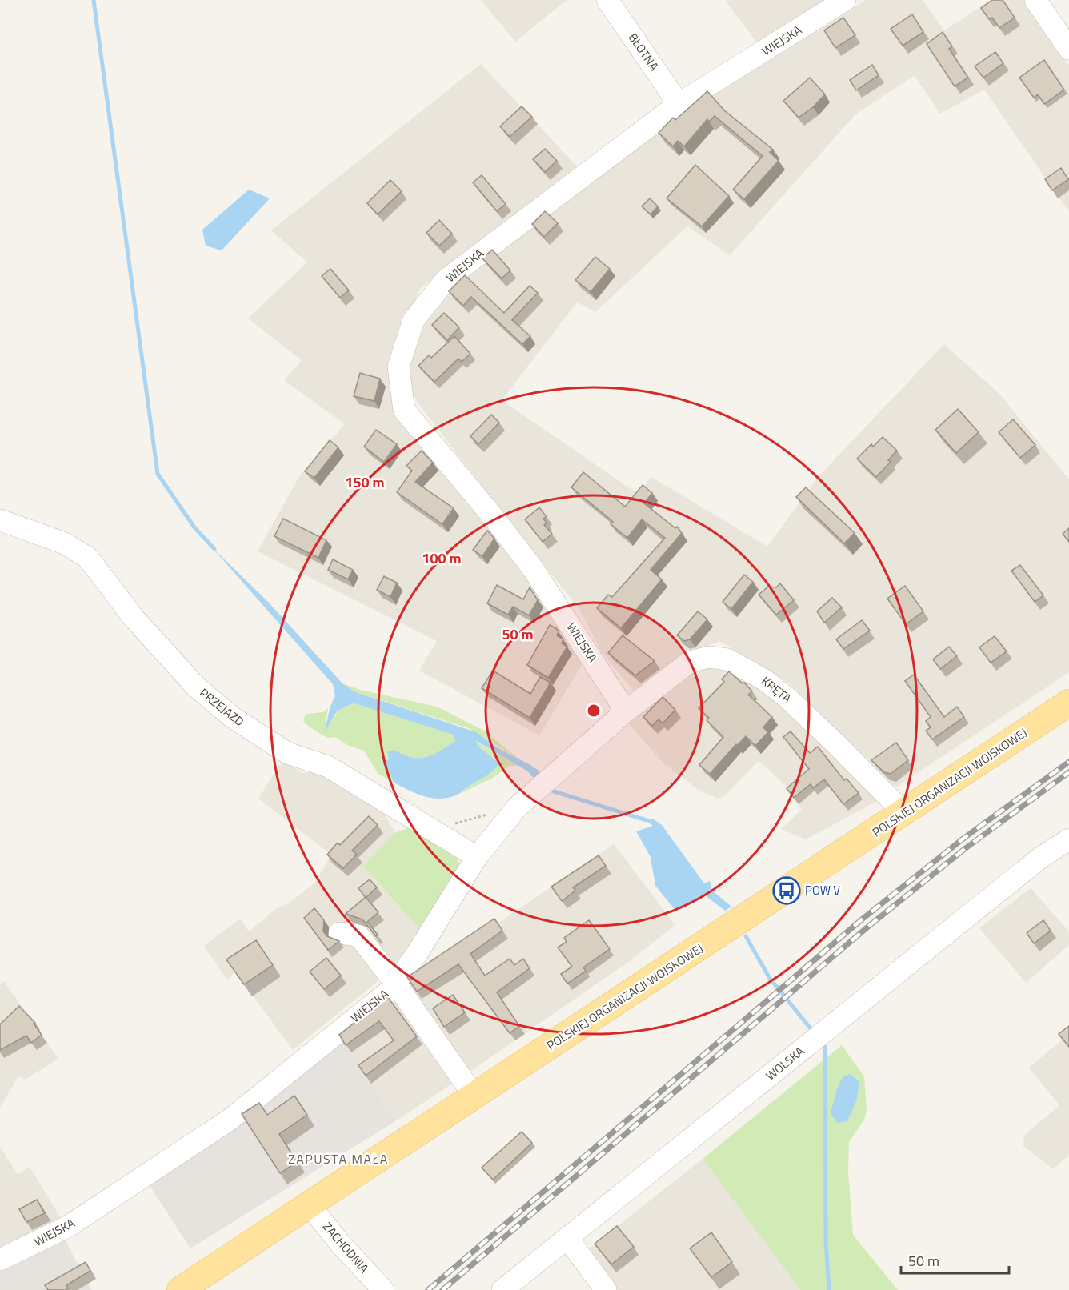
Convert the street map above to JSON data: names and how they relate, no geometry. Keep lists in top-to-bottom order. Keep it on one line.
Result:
{"streets":{"main road":["POLSKIEJ ORGANIZACJI WOJSKOWEJ"],"street":["WIEJSKA","BŁOTNA","KRĘTA","PRZEJAZD","WOLSKA","ZACHODNIA"]},"crossings":[["WIEJSKA","BŁOTNA"],["WIEJSKA","KRĘTA"],["WIEJSKA","PRZEJAZD"],["KRĘTA","POLSKIEJ ORGANIZACJI WOJSKOWEJ"],["POLSKIEJ ORGANIZACJI WOJSKOWEJ","ZACHODNIA"]],"districts":["ZAPUSTA MAŁA"],"places":{"bus stop":["POW V"]},"scale_bar":"50 m","rings":["150 m","100 m","50 m"]}
